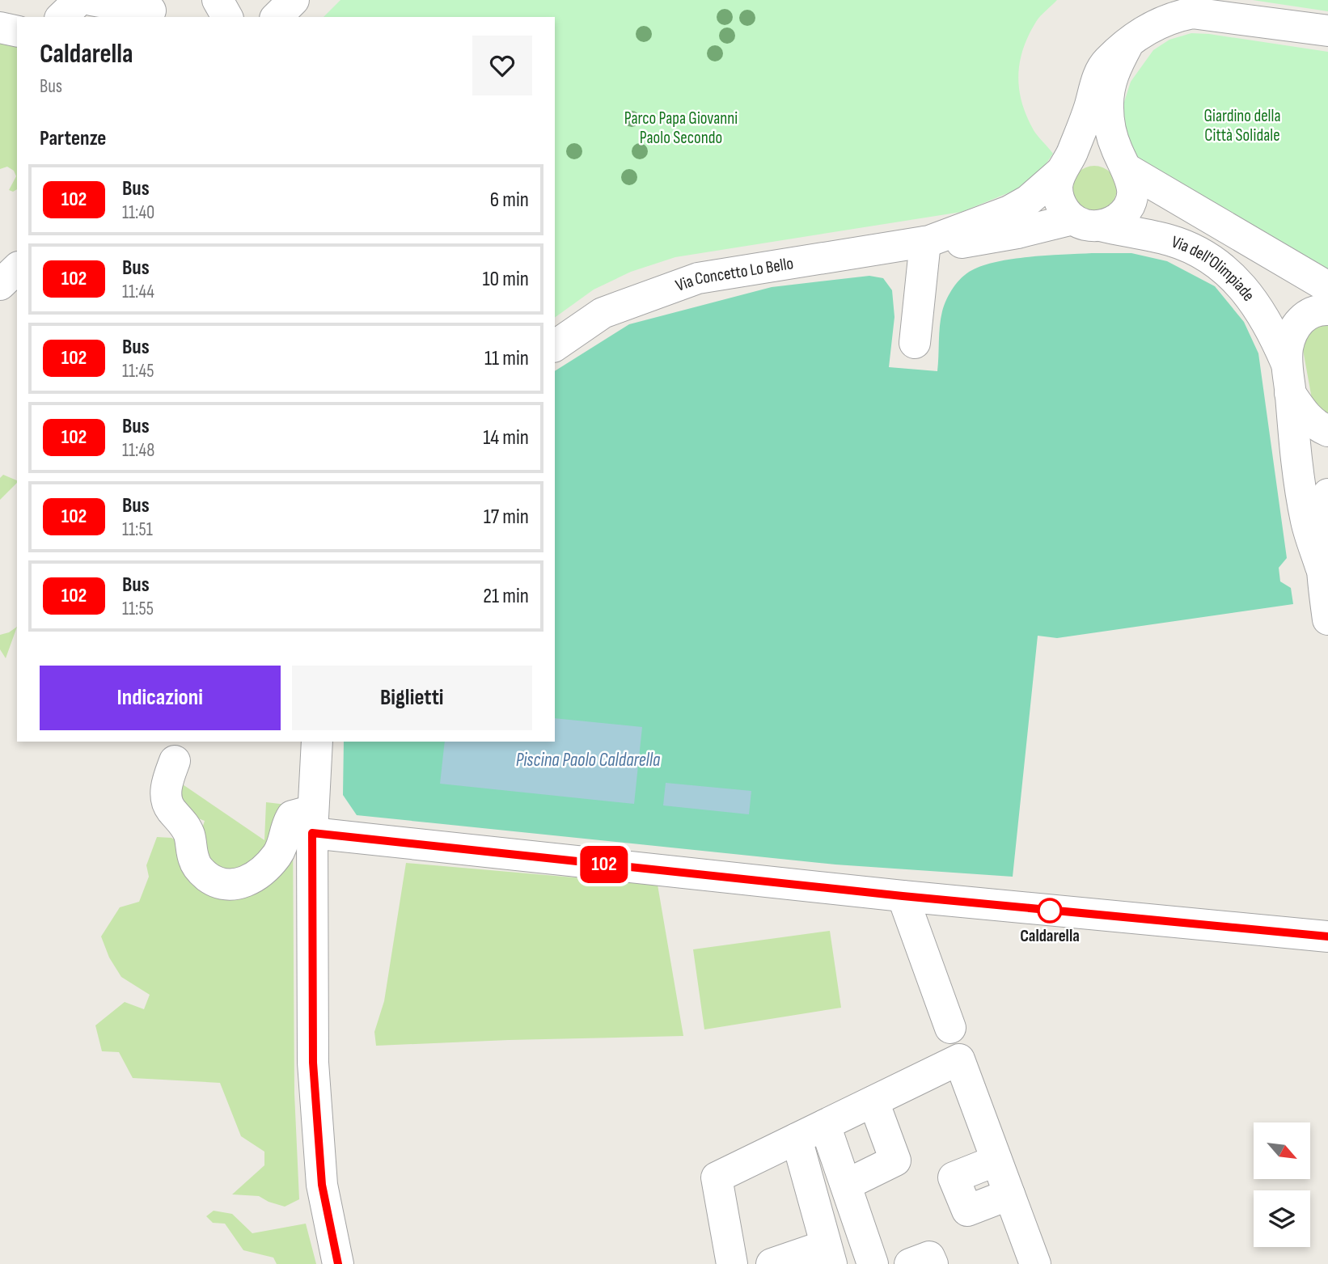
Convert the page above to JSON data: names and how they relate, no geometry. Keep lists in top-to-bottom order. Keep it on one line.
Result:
{"streets":{"street":["Via dell'Olimpiade","Via Concetto Lo Bello"]},"water":["Piscina Paolo Caldarella"],"parks":["Giardino della Città Solidale","Parco Papa Giovanni Paolo Secondo"],"places":["Caldarella"],"lines":["bus line 102"],"north":"bottom right","page":{"on_map":"102","heading":[["Caldarella","Bus"],"Partenze"],"list":[{"mark":"102","name":"Bus","note":"11:40","value":"6 min"},{"mark":"102","name":"Bus","note":"11:44","value":"10 min"},{"mark":"102","name":"Bus","note":"11:45","value":"11 min"},{"mark":"102","name":"Bus","note":"11:48","value":"14 min"},{"mark":"102","name":"Bus","note":"11:51","value":"17 min"},{"mark":"102","name":"Bus","note":"11:55","value":"21 min"}],"buttons":["Indicazioni","Biglietti"]}}
